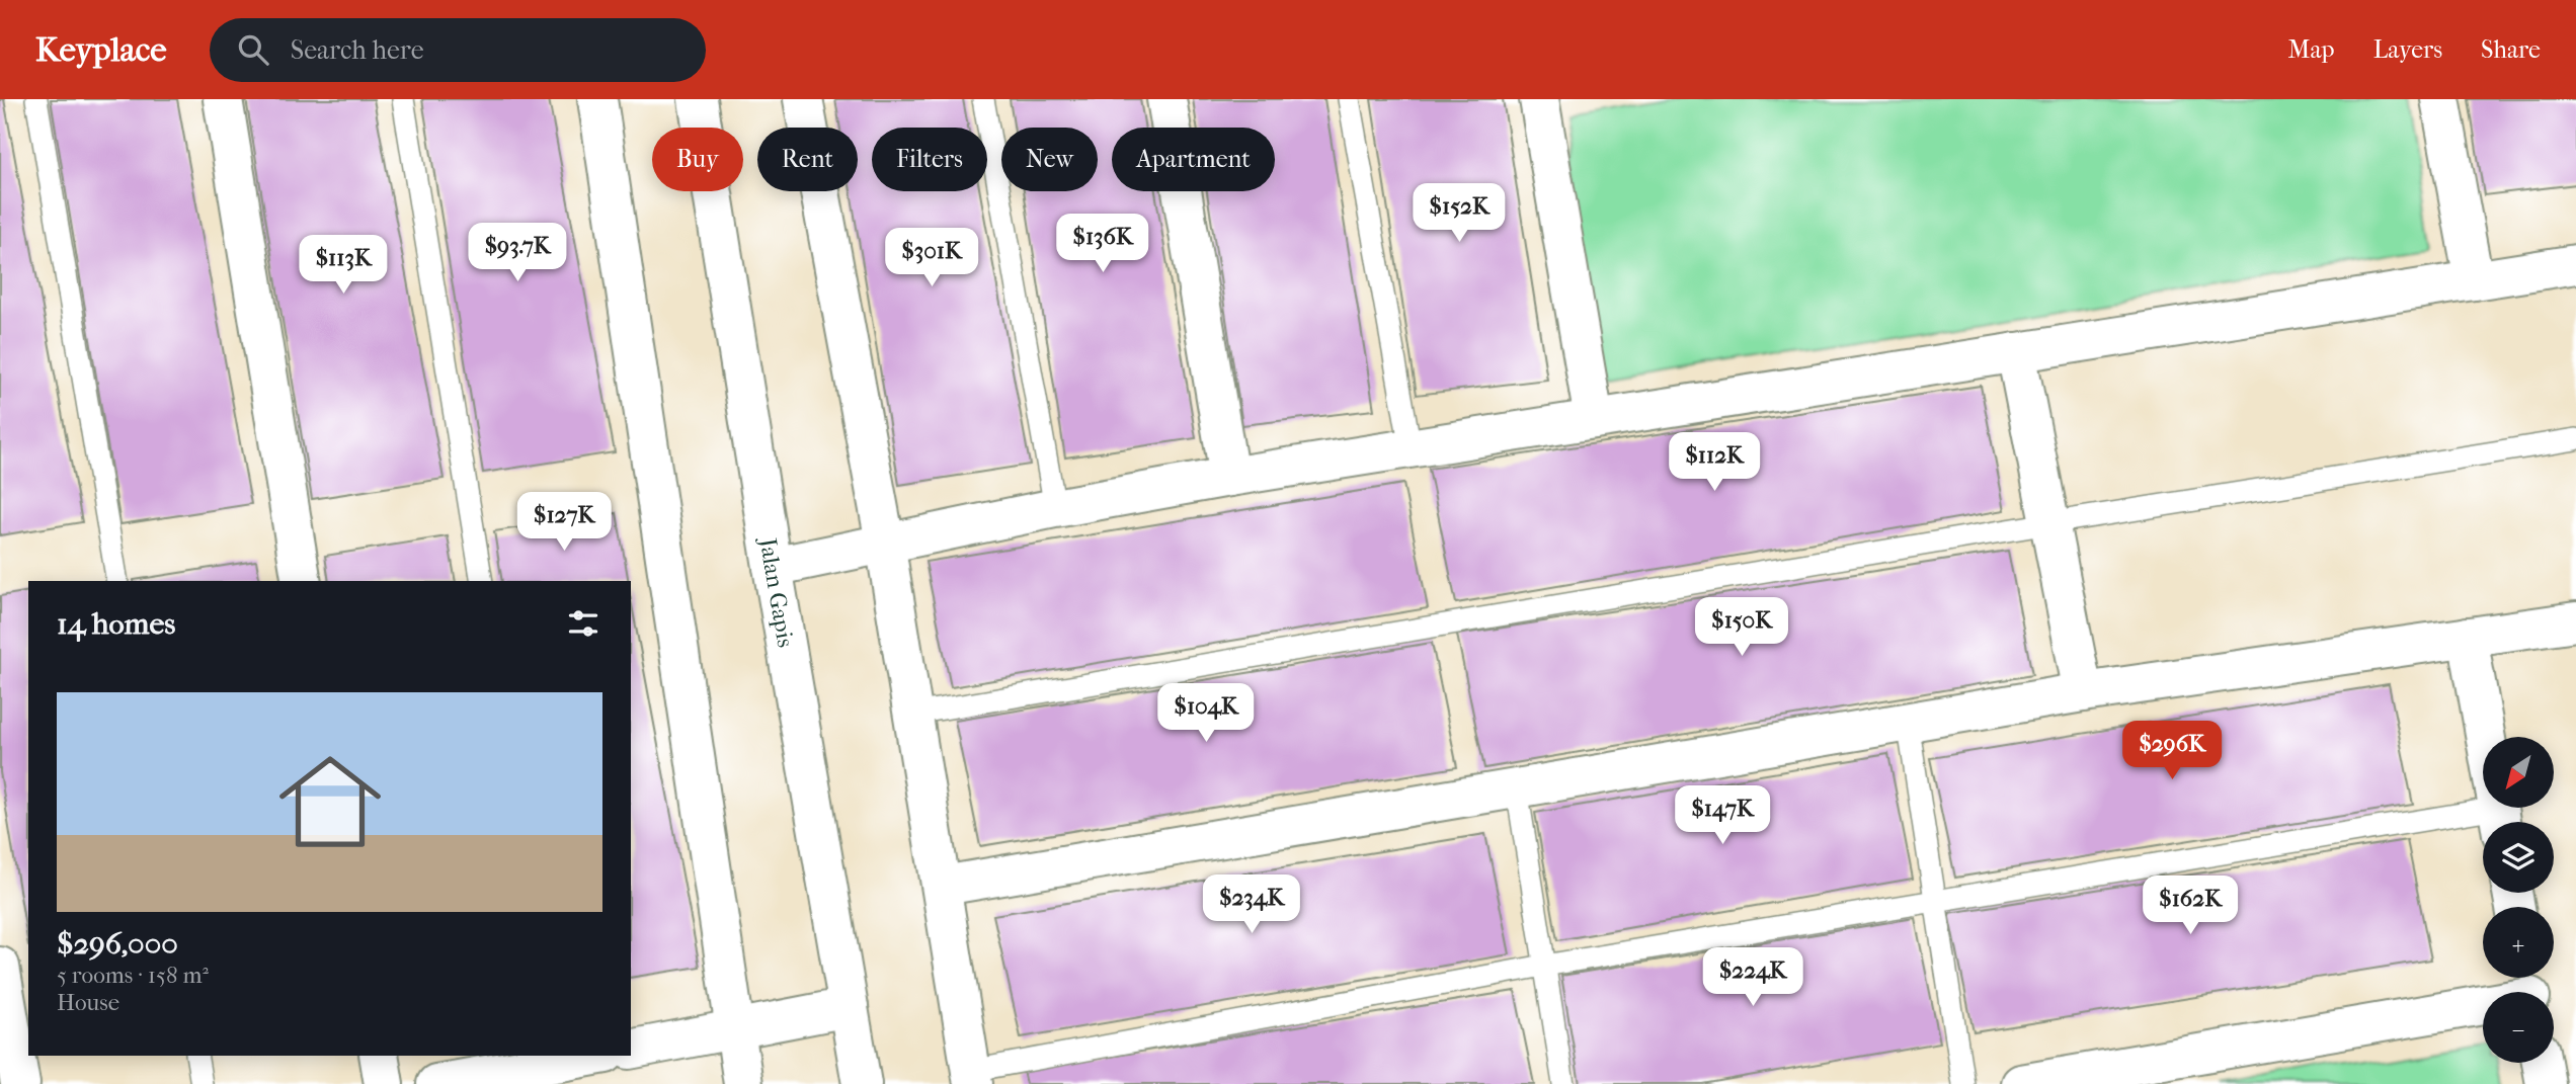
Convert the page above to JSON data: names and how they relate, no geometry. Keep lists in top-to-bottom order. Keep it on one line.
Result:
{"streets":{"street":["Jalan Gapis"]},"north":"bottom left","page":{"header":"Keyplace","search":"Search here","nav":["Map","Layers","Share"],"chip":["Buy","Rent","Filters","New","Apartment"],"price":["$152K","$136K","$93.7K","$301K","$113K","$112K","$127K","$150K","$104K","$296K","$147K","$234K","$162K","$224K"],"heading":"14 homes","list":[{"name":"$296,000","note":"5 rooms · 158 m² · House"}],"map_buttons":["+","−"]}}
